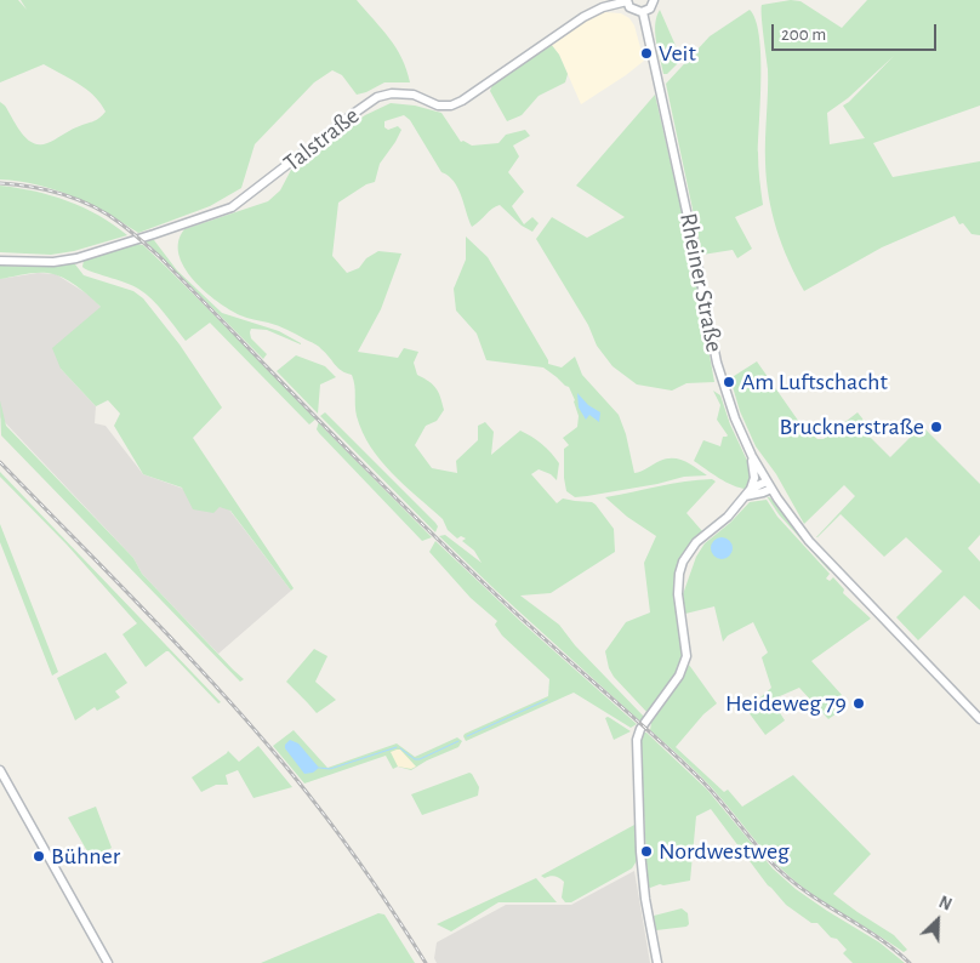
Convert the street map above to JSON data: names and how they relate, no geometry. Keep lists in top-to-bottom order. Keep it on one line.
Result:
{"streets":{"main road":["Talstraße","Rheiner Straße"]},"places":["Veit","Am Luftschacht","Brucknerstraße","Heideweg 79","Nordwestweg","Bühner"],"scale_bar":"200 m","north":"top right"}
